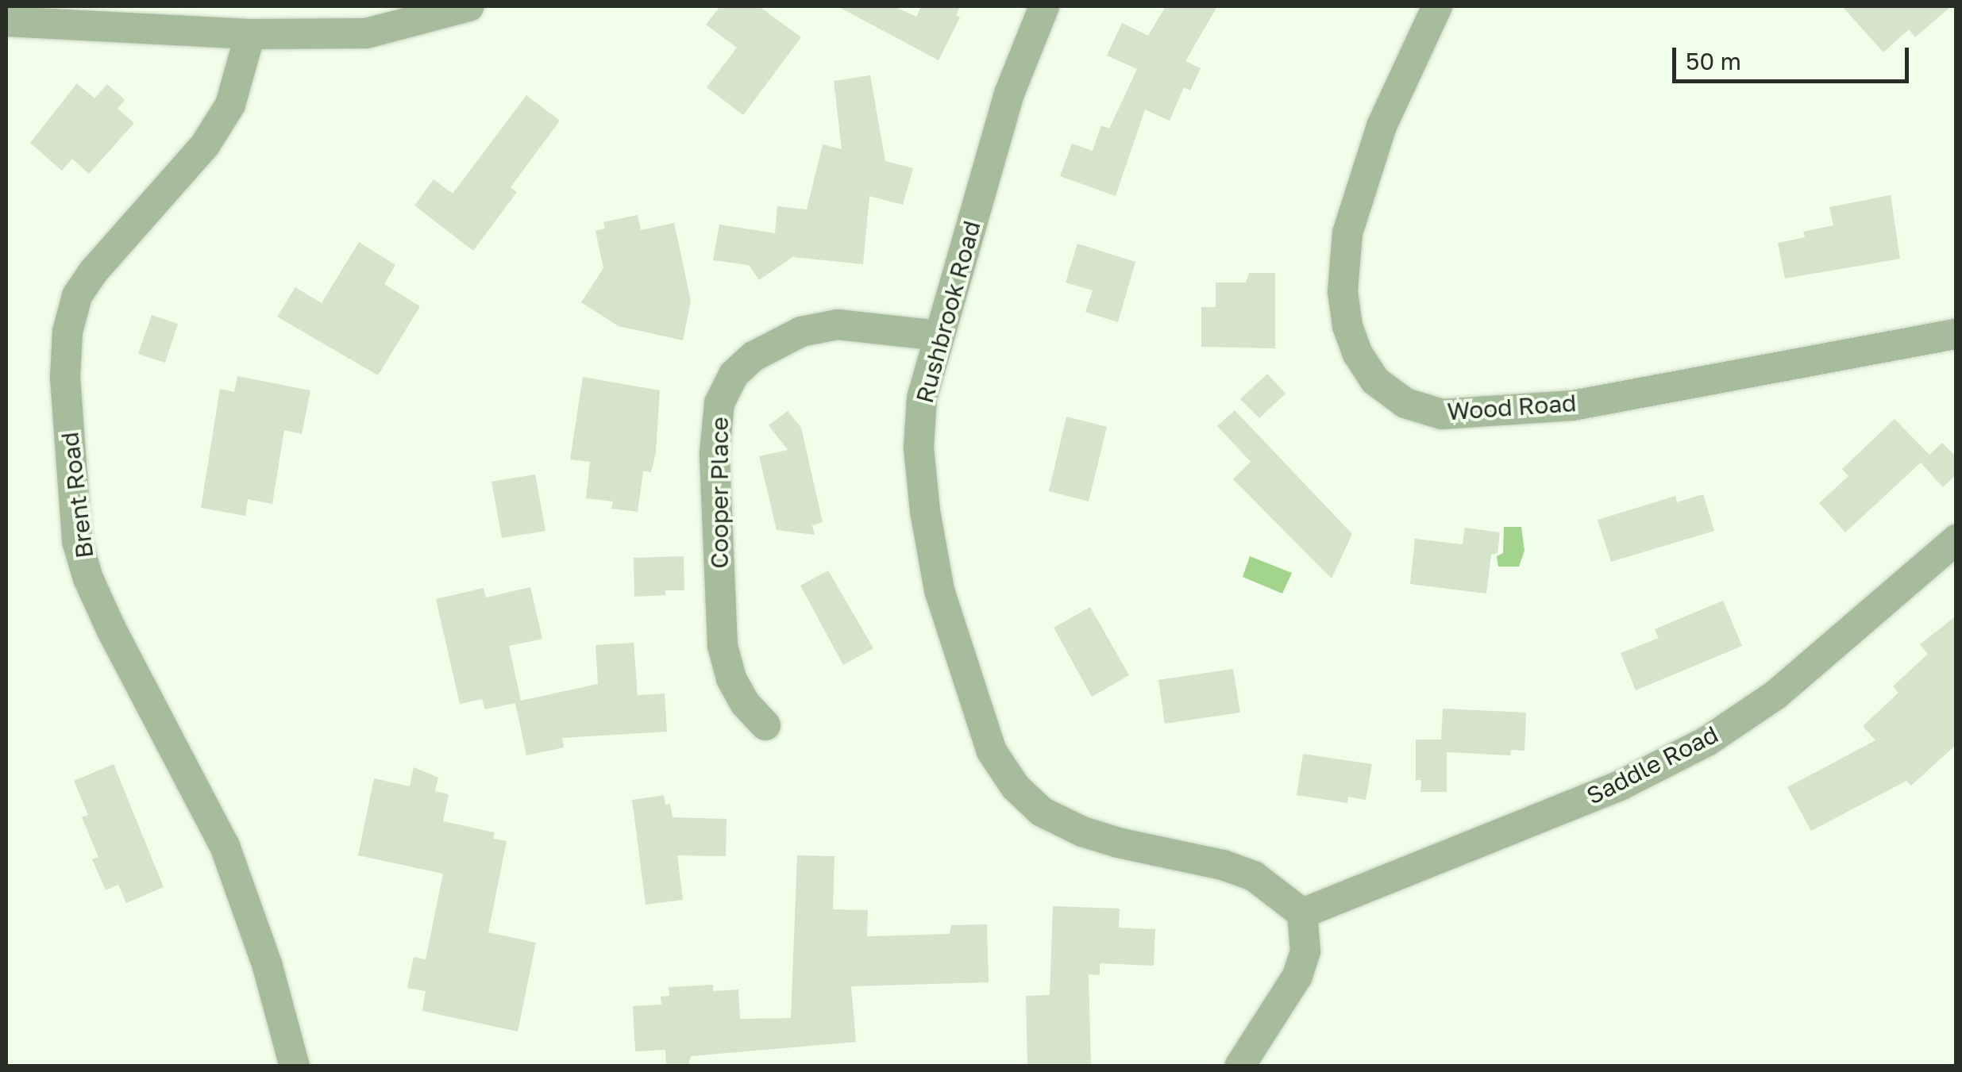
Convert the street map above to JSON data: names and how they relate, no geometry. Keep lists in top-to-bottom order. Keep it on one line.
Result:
{"streets":{"street":["Rushbrook Road","Wood Road","Cooper Place","Brent Road","Saddle Road"]},"crossings":[["Rushbrook Road","Cooper Place"],["Rushbrook Road","Saddle Road"]],"scale_bar":"50 m"}
